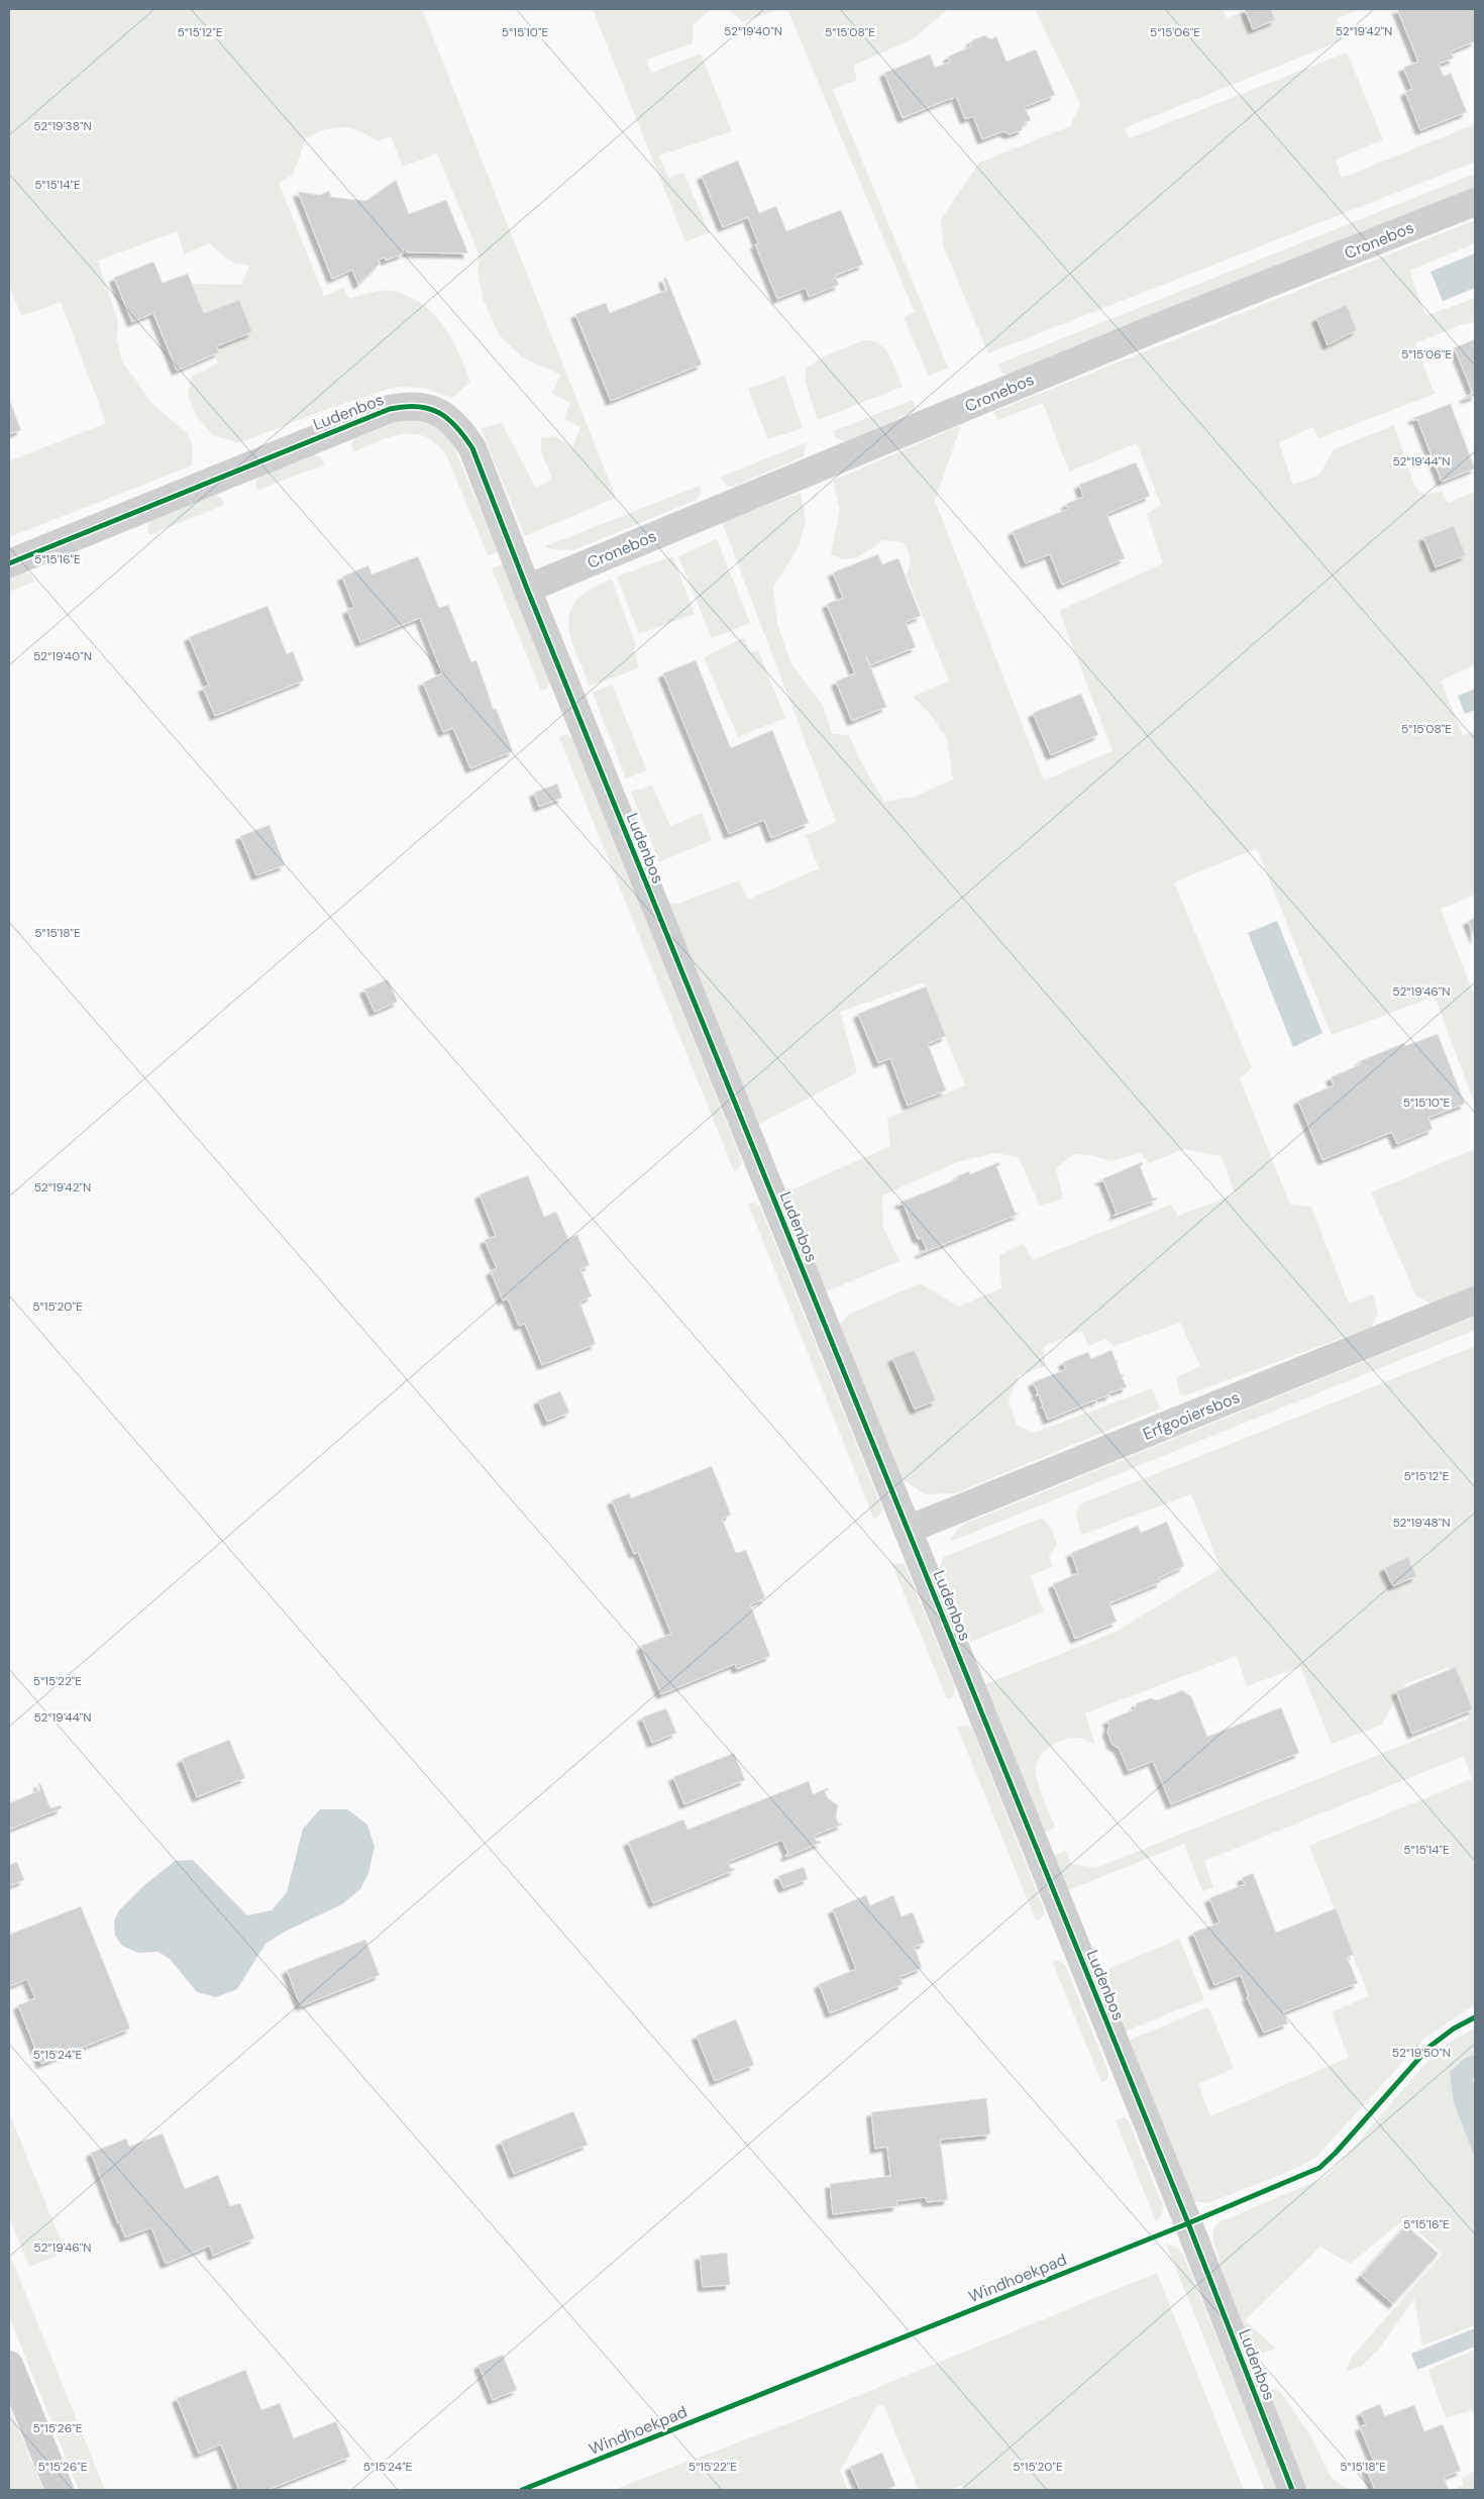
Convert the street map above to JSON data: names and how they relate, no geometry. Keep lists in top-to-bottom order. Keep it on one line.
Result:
{"streets":{"street":["Cronebos","Ludenbos","Erfgooiersbos"],"cycle path":["Windhoekpad"]},"crossings":[["Cronebos","Ludenbos"],["Ludenbos","Erfgooiersbos"]],"coordinates":["52°19'40\"N","52°19'42\"N","5°15'12\"E","5°15'10\"E","5°15'08\"E","5°15'06\"E","52°19'38\"N","5°15'14\"E","52°19'44\"N","5°15'16\"E","5°15'18\"E","52°19'46\"N","5°15'20\"E","52°19'48\"N","5°15'22\"E","52°19'50\"N","5°15'24\"E","5°15'26\"E"]}
